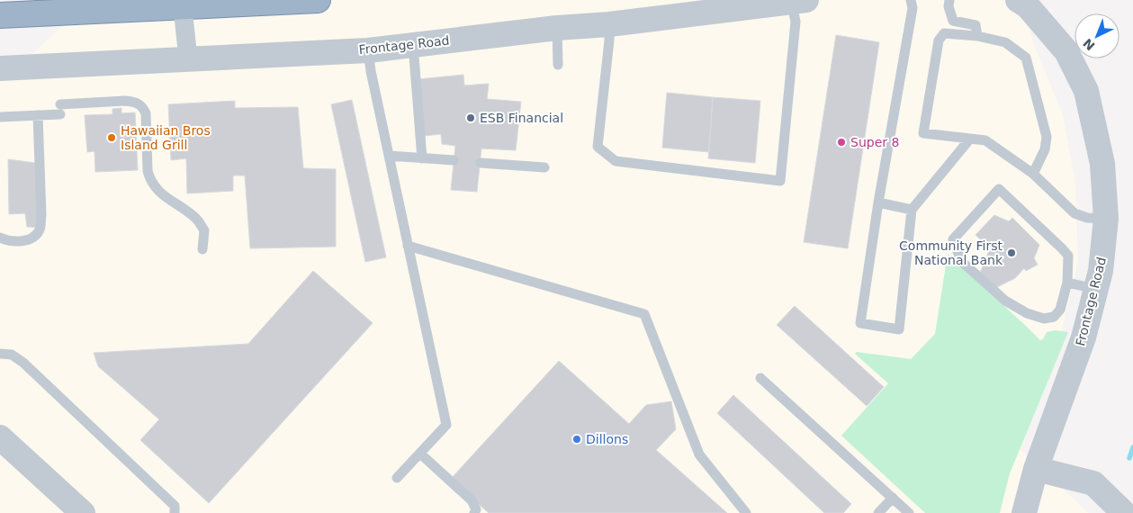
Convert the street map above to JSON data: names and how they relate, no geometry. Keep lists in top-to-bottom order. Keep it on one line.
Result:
{"streets":{"street":["Frontage Road"]},"places":["ESB Financial","Hawaiian Bros Island Grill","Super 8","Community First National Bank","Dillons"],"north":"bottom left"}
